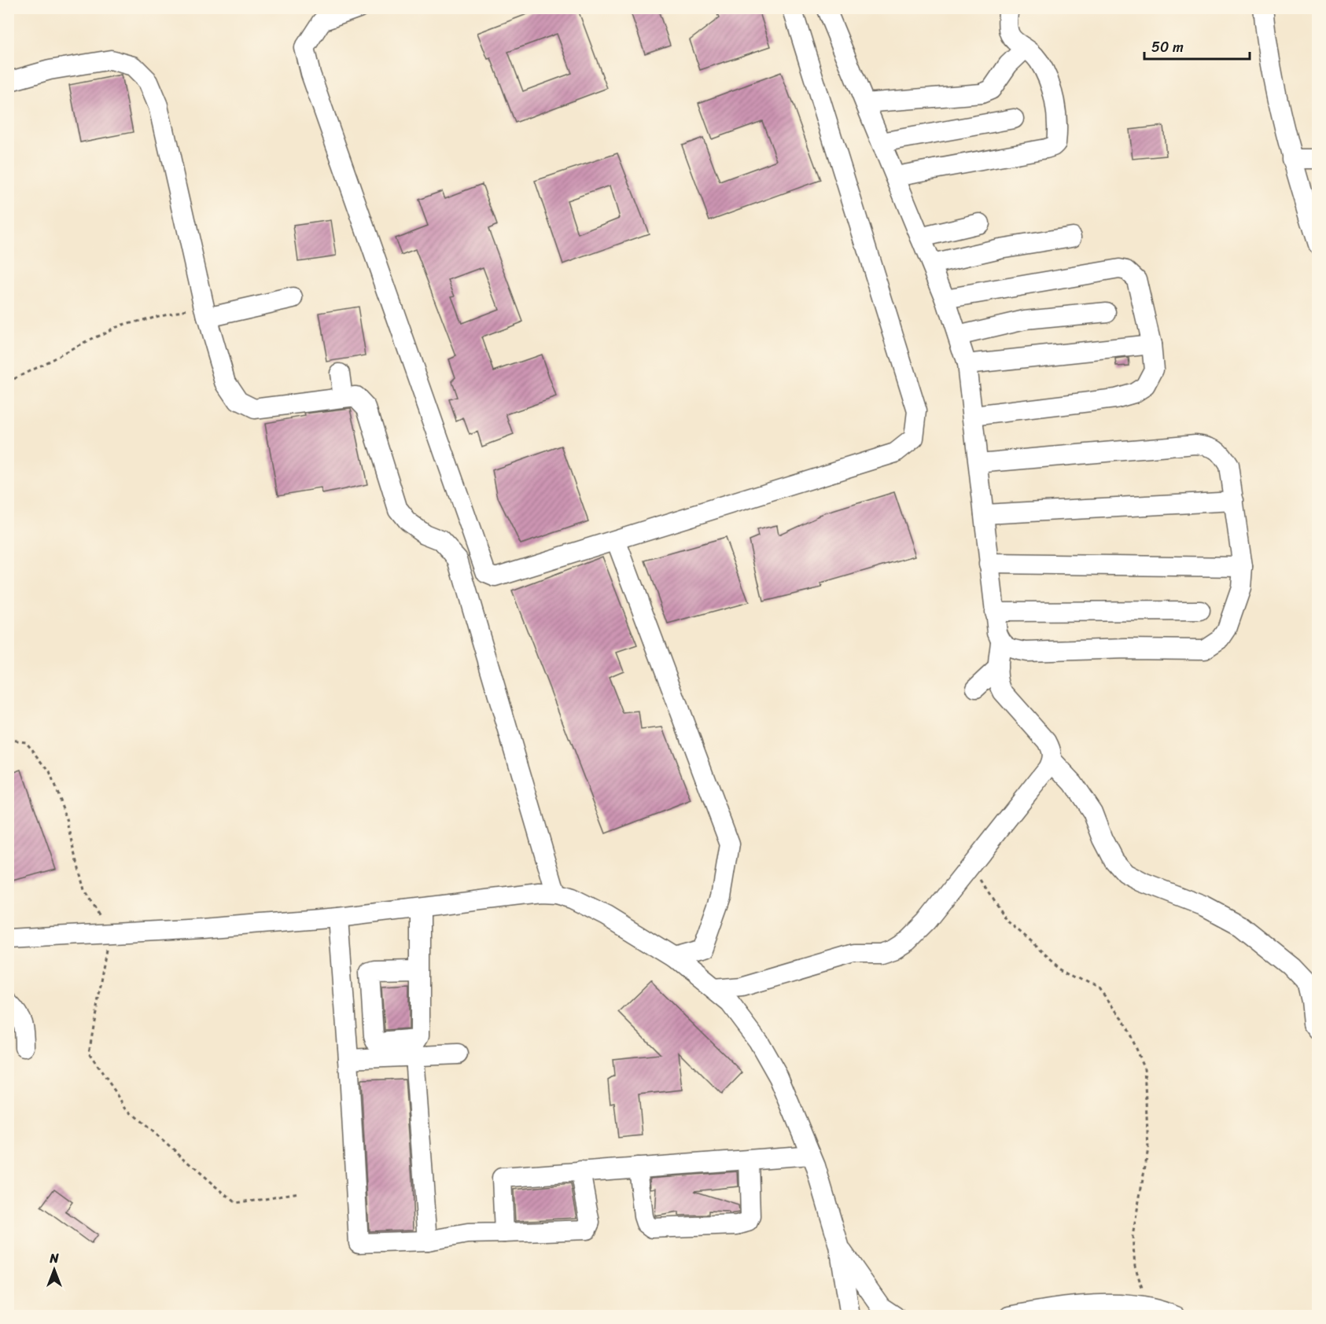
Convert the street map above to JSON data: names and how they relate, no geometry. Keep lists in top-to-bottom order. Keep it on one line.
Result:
{"scale_bar":"50 m","north":"top"}
